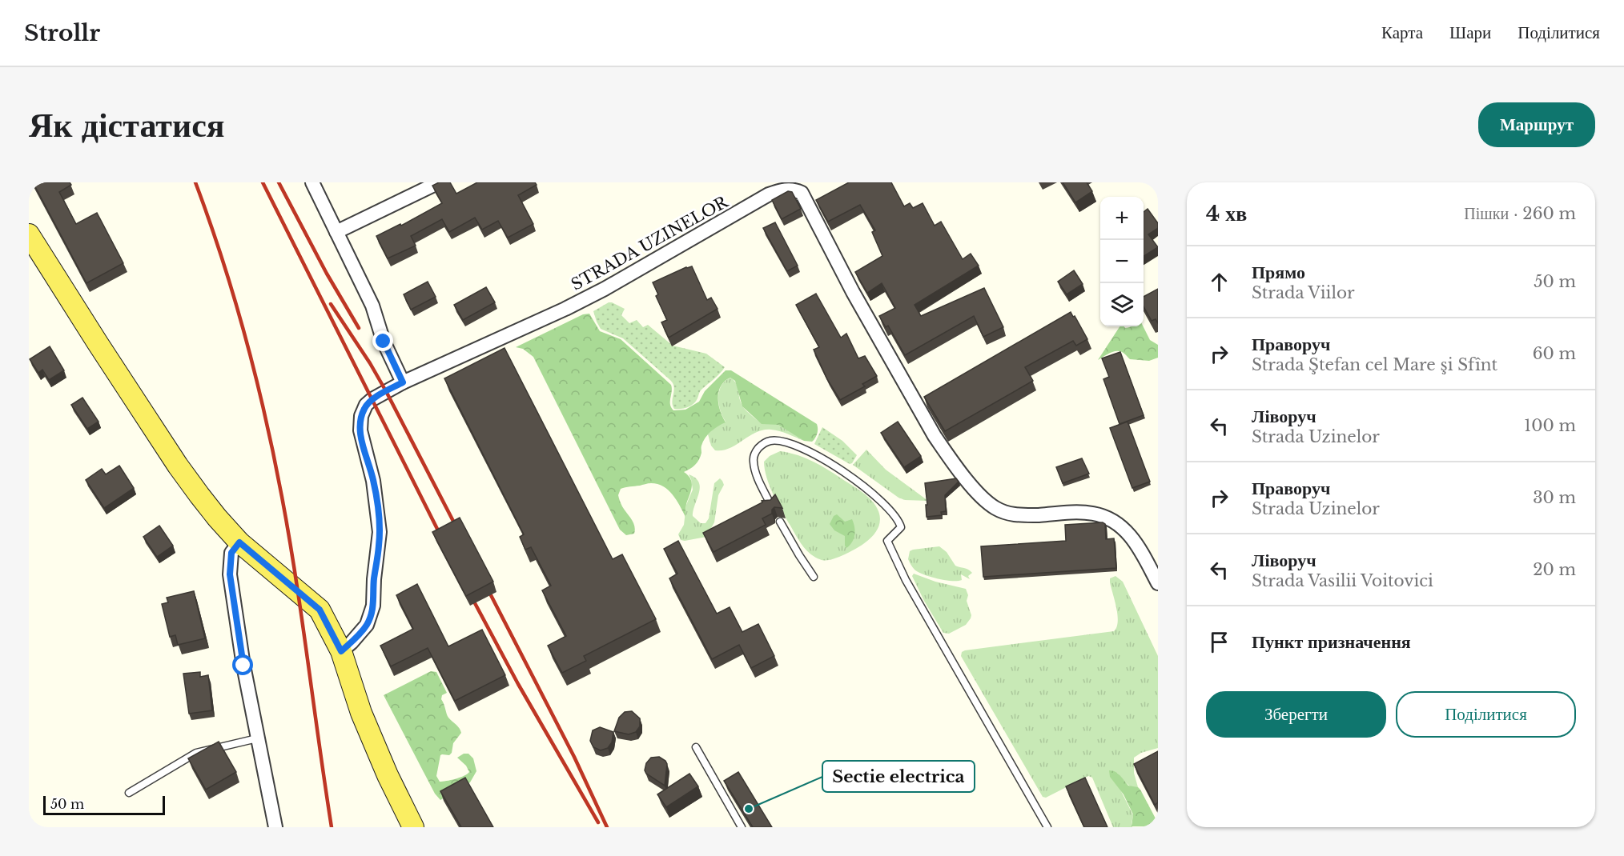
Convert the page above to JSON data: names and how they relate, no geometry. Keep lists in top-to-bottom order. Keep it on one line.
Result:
{"streets":{"street":["STRADA UZINELOR"]},"places":["Sectie electrica"],"scale_bar":"50 m","page":{"header":"Strollr","nav":["Карта","Шари","Поділитися"],"buttons":["Маршрут",["Зберегти","Поділитися"]],"title":"Як дістатися","heading":["4 хв","Пішки · 260 m"],"map_buttons":["+","−"],"list":[["Прямо","Strada Viilor","50 m"],["Праворуч","Strada Ştefan cel Mare şi Sfînt","60 m"],["Ліворуч","Strada Uzinelor","100 m"],["Праворуч","Strada Uzinelor","30 m"],["Ліворуч","Strada Vasilii Voitovici","20 m"],"Пункт призначення"],"scale":"50 m"}}
